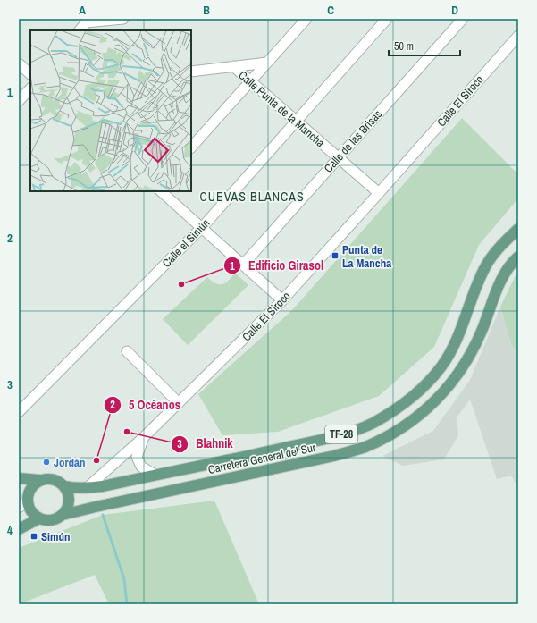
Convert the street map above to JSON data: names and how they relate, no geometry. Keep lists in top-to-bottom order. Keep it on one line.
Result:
{"streets":{"main road":["TF-28","Carretera General del Sur"],"street":["Calle El Siroco","Calle Punta de la Mancha","Calle de las Brisas","Calle el Simún"]},"crossings":[["Calle El Siroco","Calle Punta de la Mancha"],["Calle El Siroco","Carretera General del Sur"],["Calle Punta de la Mancha","Calle de las Brisas"],["Calle Punta de la Mancha","Calle el Simún"],["TF-28","Carretera General del Sur"]],"districts":["CUEVAS BLANCAS"],"places":{"transit":["Punta de La Mancha","Simún"],"other":["Edificio Girasol","Blahnik","5 Océanos","Jordán"]},"scale_bar":"50 m","grid":{"columns":["A","B","C","D"],"rows":["1","2","3","4"]}}
